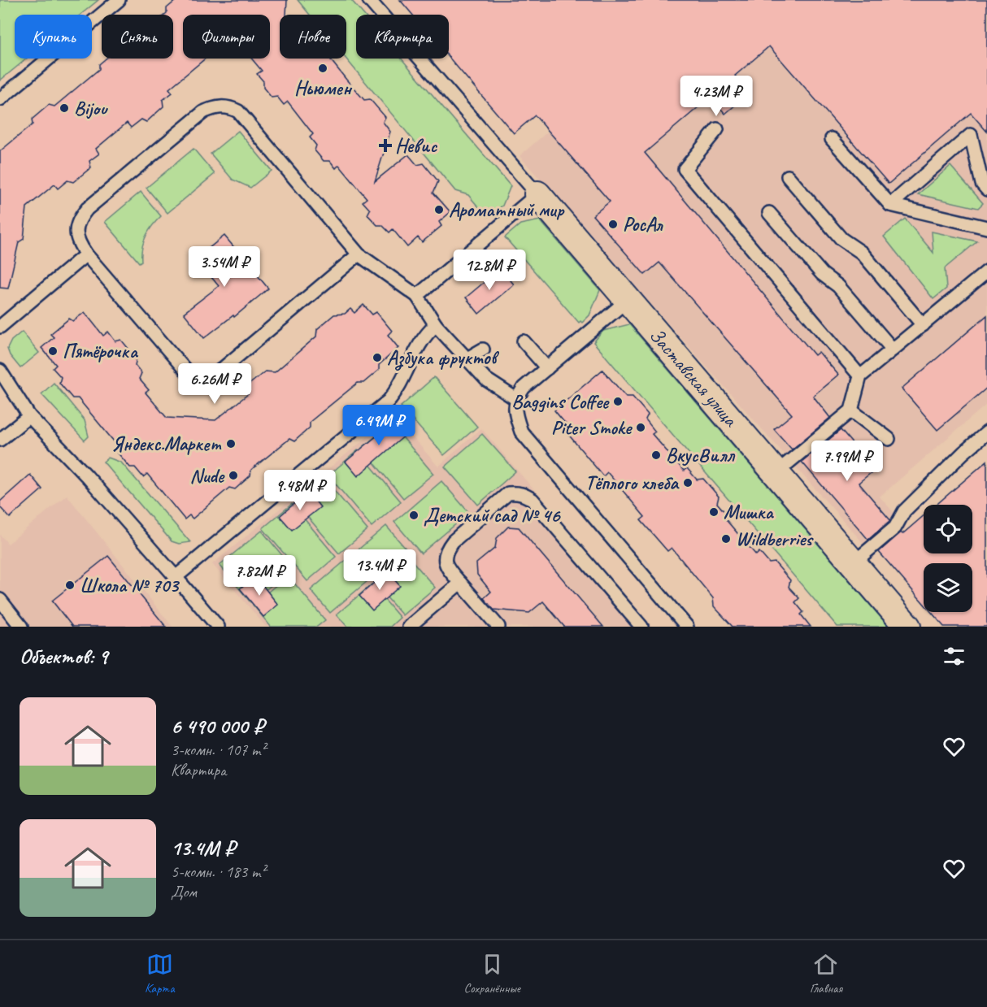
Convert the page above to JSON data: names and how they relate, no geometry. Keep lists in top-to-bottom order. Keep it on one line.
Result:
{"streets":{"street":["Заставская улица"]},"places":{"other":["Ньюмен","Bijou","Ароматный мир","РосАл","Пятёрочка","Азбука фруктов","Baggins Coffee","Piter Smoke","Яндекс.Маркет","ВкусВилл","Nude","Тёплого хлеба","Мишка","Детский сад № 46","Wildberries","Школа № 703"],"health":["Невис"]},"page":{"chip":["Купить","Снять","Фильтры","Новое","Квартира"],"price":["4.23M ₽","3.54M ₽","12.8M ₽","6.26M ₽","6.49M ₽","7.99M ₽","9.48M ₽","13.4M ₽","7.82M ₽"],"heading":"Объектов: 9","list":[{"name":"6 490 000 ₽","note":"3-комн. · 107 m² · Квартира"},{"name":"13.4M ₽","note":"5-комн. · 183 m² · Дом"}],"tabs":["Карта","Сохранённые","Главная"]}}
